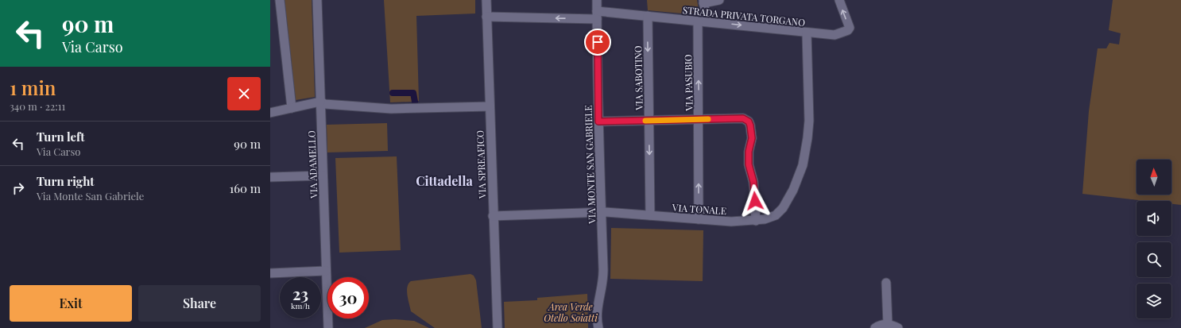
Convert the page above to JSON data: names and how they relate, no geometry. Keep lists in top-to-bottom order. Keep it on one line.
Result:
{"streets":{"street":["STRADA PRIVATA TORGANO","VIA SABOTINO","VIA PASUBIO","VIA ADAMELLO","VIA SPREAFICO","VIA MONTE SAN GABRIELE","VIA TONALE"]},"crossings":[["STRADA PRIVATA TORGANO","VIA SABOTINO"],["STRADA PRIVATA TORGANO","VIA PASUBIO"],["STRADA PRIVATA TORGANO","VIA SPREAFICO"],["STRADA PRIVATA TORGANO","VIA MONTE SAN GABRIELE"],["STRADA PRIVATA TORGANO","VIA TONALE"],["VIA SABOTINO","VIA TONALE"],["VIA PASUBIO","VIA TONALE"],["VIA SPREAFICO","VIA TONALE"],["VIA MONTE SAN GABRIELE","VIA TONALE"]],"one_way":["VIA SABOTINO","VIA PASUBIO"],"districts":["Cittadella"],"parks":["Area Verde Otello Soiatti"],"north":"top","page":{"turn":["90 m","Via Carso"],"heading":["1 min","340 m · 22:11"],"list":[{"name":"Turn left","note":"Via Carso","value":"90 m"},{"name":"Turn right","note":"Via Monte San Gabriele","value":"160 m"}],"speed":"23 km/h","limit":"30","buttons":["Exit","Share"]}}
